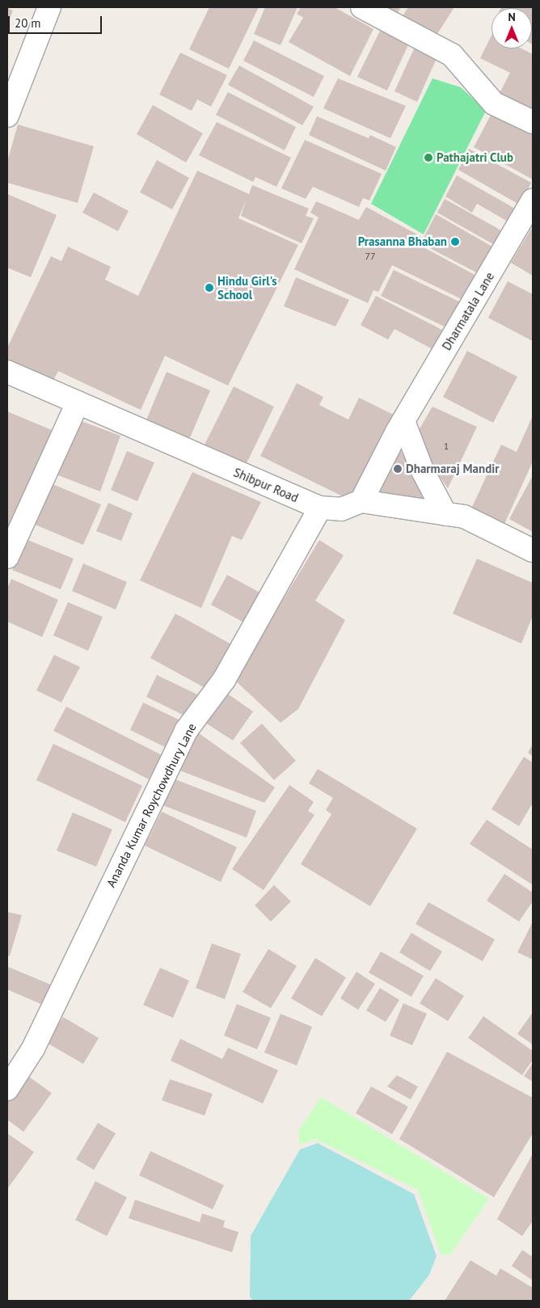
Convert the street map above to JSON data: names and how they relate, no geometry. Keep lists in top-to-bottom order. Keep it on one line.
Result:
{"streets":{"street":["Dharmatala Lane","Shibpur Road","Ananda Kumar Roychowdhury Lane"]},"crossings":[["Dharmatala Lane","Shibpur Road"],["Shibpur Road","Ananda Kumar Roychowdhury Lane"]],"places":["Pathajatri Club","Prasanna Bhaban","Hindu Girl's School","Dharmaraj Mandir"],"house_numbers":["77","1"],"scale_bar":"20 m","north":"top"}
